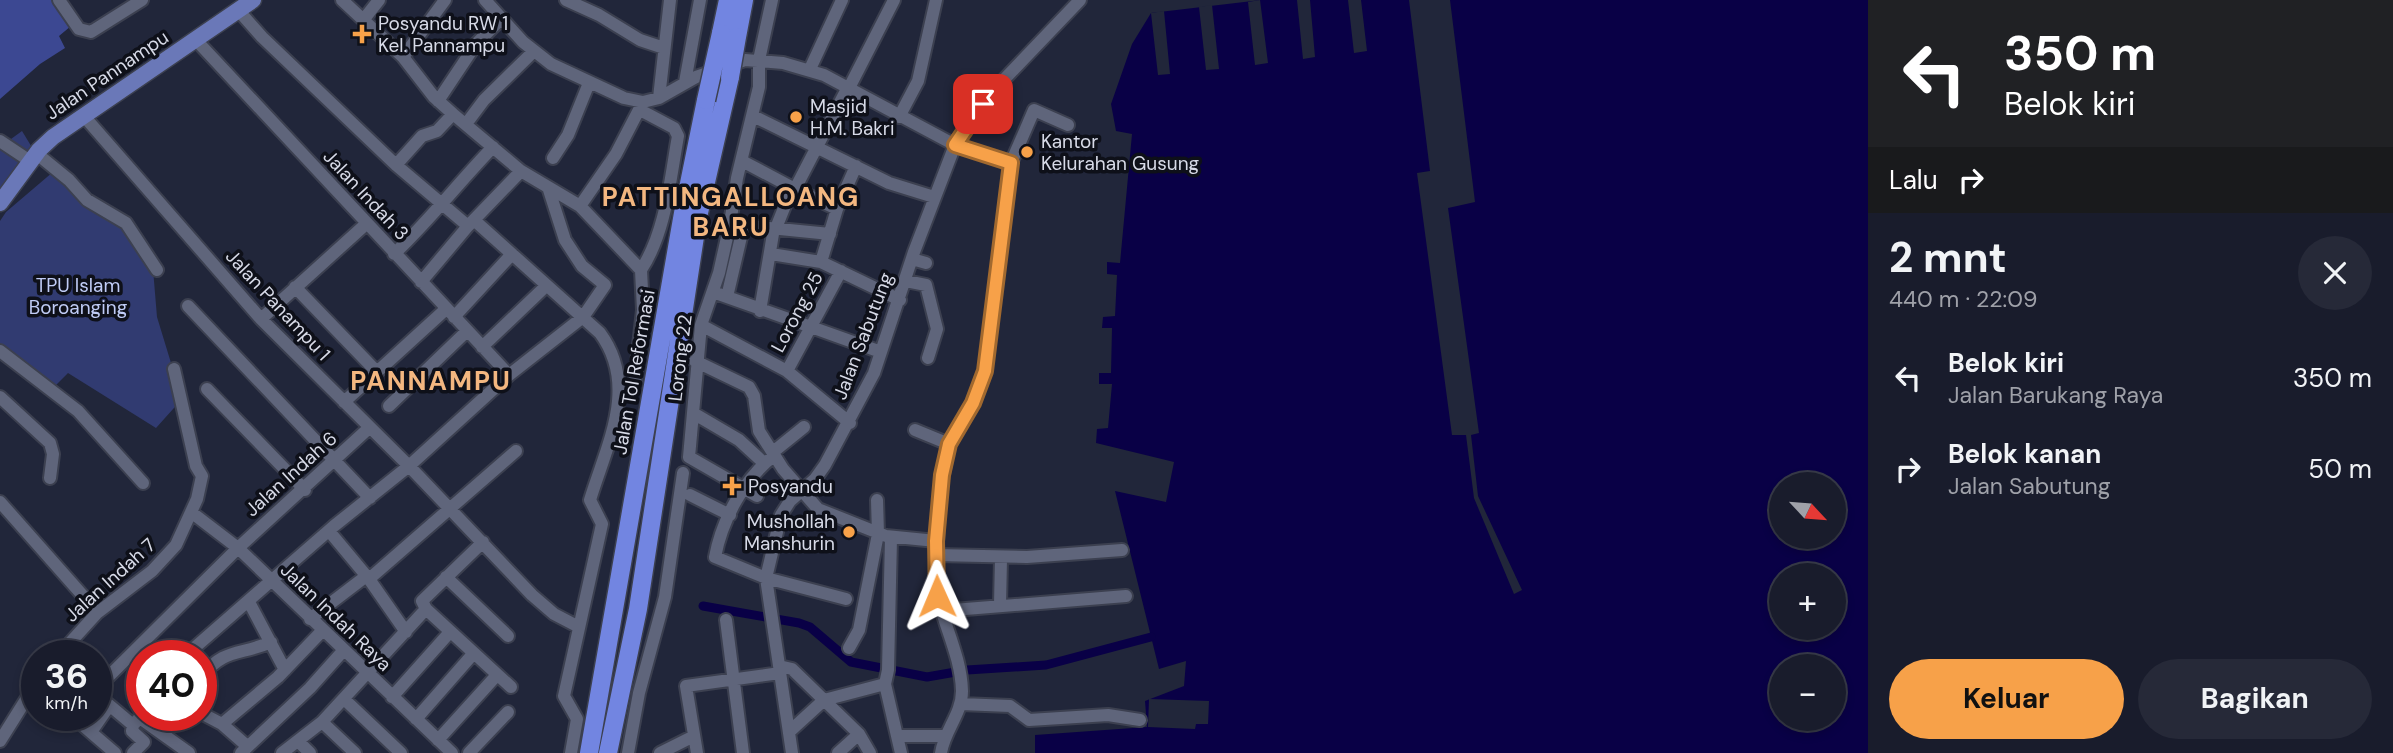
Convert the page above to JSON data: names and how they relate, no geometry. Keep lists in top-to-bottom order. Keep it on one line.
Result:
{"streets":{"highway":["Jalan Tol Reformasi"],"main road":["Jalan Pannampu"],"street":["Jalan Indah 3","Jalan Panampu 1","Lorong 25","Jalan Sabutung","Lorong 22","Jalan Indah 6","Jalan Indah 7","Jalan Indah Raya"]},"crossings":[["Jalan Pannampu","Jalan Indah 3"],["Jalan Pannampu","Jalan Panampu 1"],["Jalan Panampu 1","Jalan Indah 6"],["Jalan Indah 6","Jalan Indah Raya"],["Jalan Indah 7","Jalan Indah Raya"]],"districts":["PATTINGALLOANG BARU","PANNAMPU"],"parks":["TPU Islam Boroanging"],"places":{"health":["Posyandu RW 1 Kel. Pannampu","Posyandu"],"other":["Masjid H.M. Bakri","Kantor Kelurahan Gusung","Mushollah Manshurin"]},"north":"bottom right","page":{"turn":["350 m","Belok kiri"],"then":"Lalu","heading":["2 mnt","440 m · 22:09"],"list":[{"name":"Belok kiri","note":"Jalan Barukang Raya","value":"350 m"},{"name":"Belok kanan","note":"Jalan Sabutung","value":"50 m"}],"map_buttons":["+","−"],"speed":"36 km/h","limit":"40","buttons":["Keluar","Bagikan"]}}
